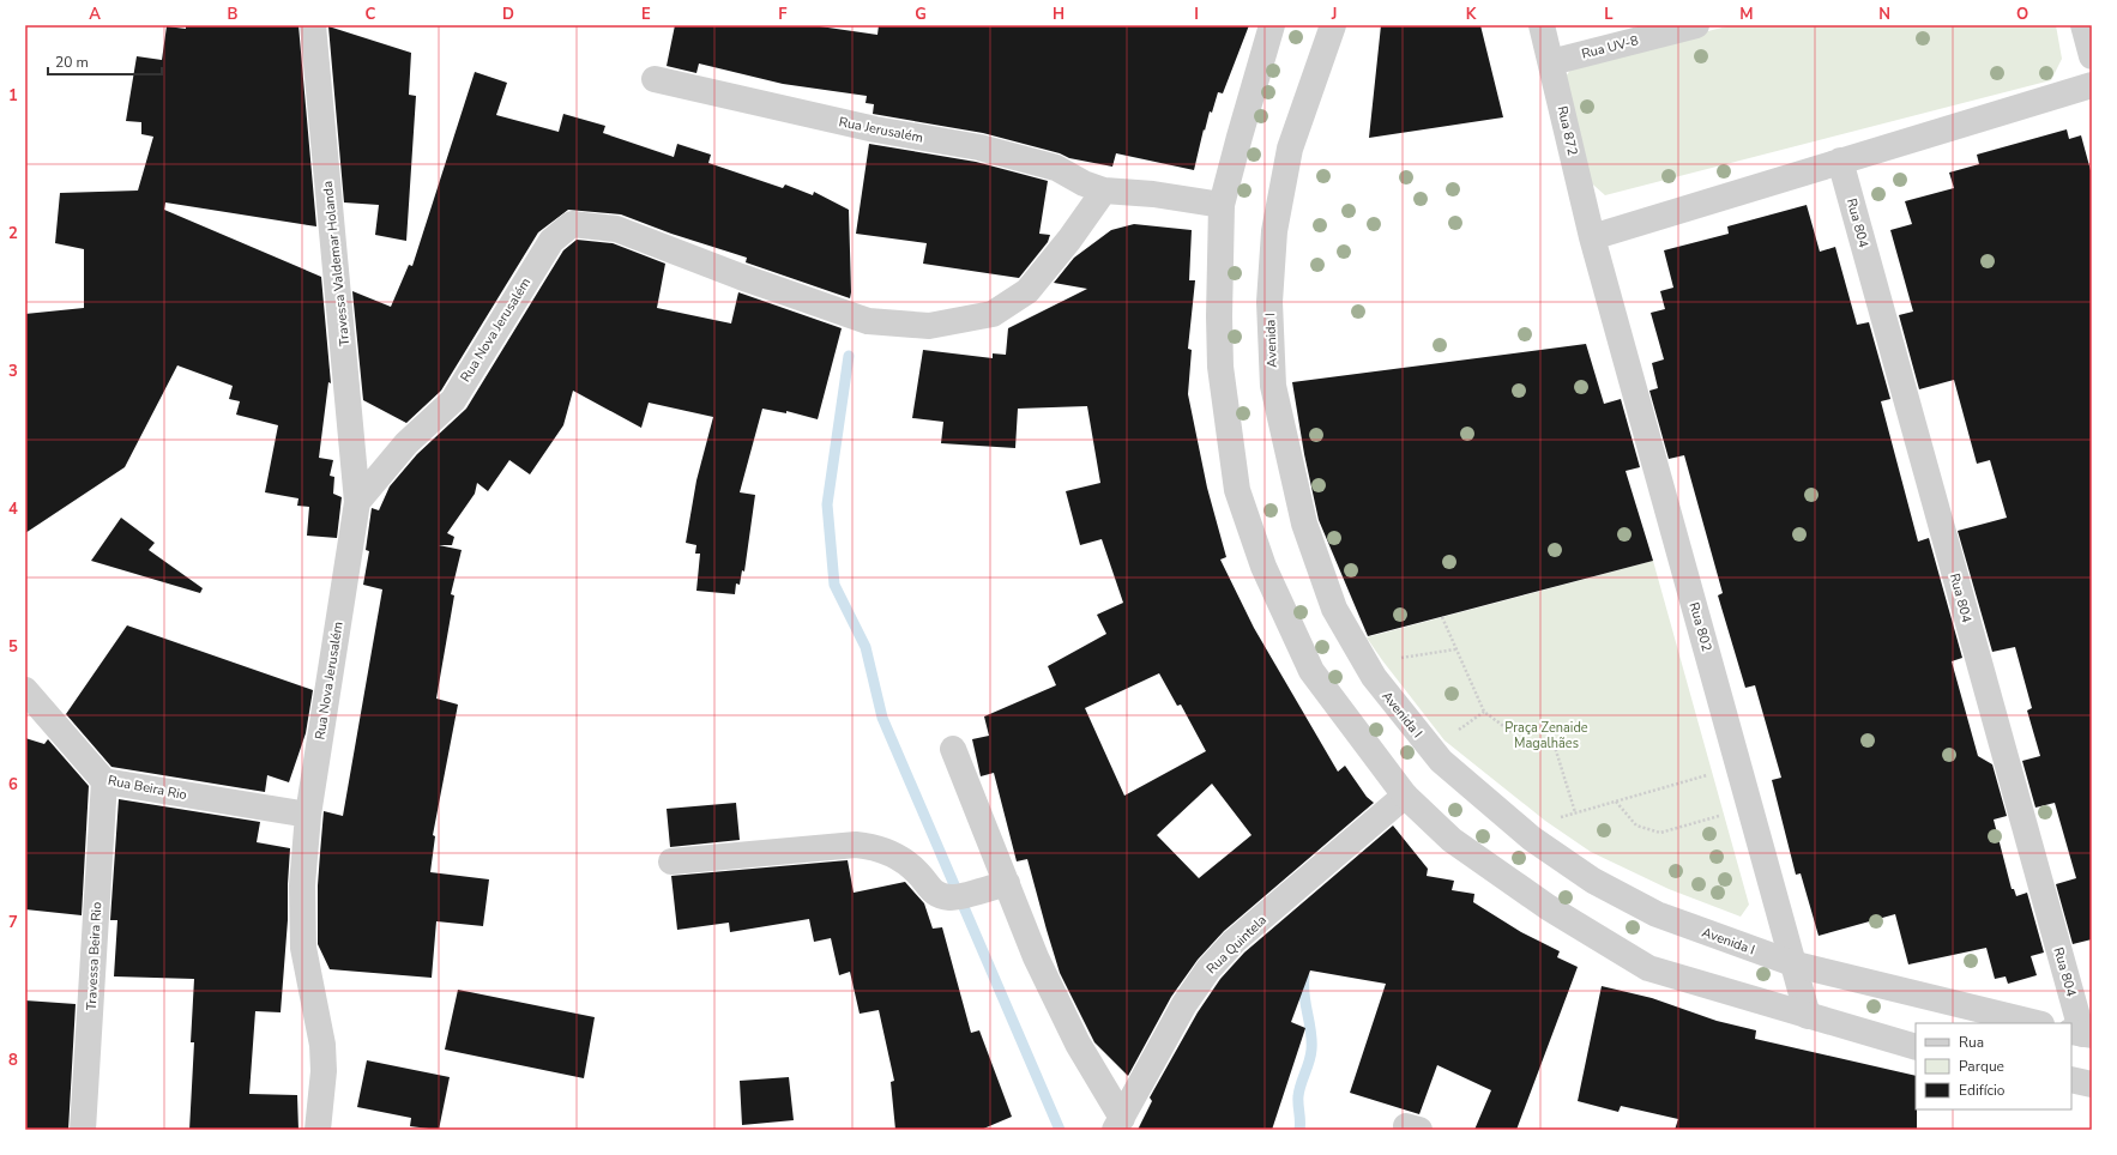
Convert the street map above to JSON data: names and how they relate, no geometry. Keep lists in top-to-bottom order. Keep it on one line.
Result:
{"streets":{"street":["Rua UV-8","Rua Jerusalém","Rua 872","Rua 804","Travessa Valdemar Holanda","Rua Nova Jerusalém","Avenida I","Rua 802","Rua Beira Rio","Rua Quintela","Travessa Beira Rio"]},"crossings":[["Rua UV-8","Rua 872"],["Rua Jerusalém","Rua Nova Jerusalém"],["Rua 872","Rua 802"],["Travessa Valdemar Holanda","Rua Nova Jerusalém"],["Rua Nova Jerusalém","Rua Beira Rio"],["Avenida I","Rua 802"],["Rua Beira Rio","Travessa Beira Rio"]],"parks":["Praça Zenaide Magalhães"],"legend":["Rua","Parque","Edifício"],"scale_bar":"20 m","grid":{"columns":["A","B","C","D","E","F","G","H","I","J","K","L","M","N","O"],"rows":["1","2","3","4","5","6","7","8"]}}
